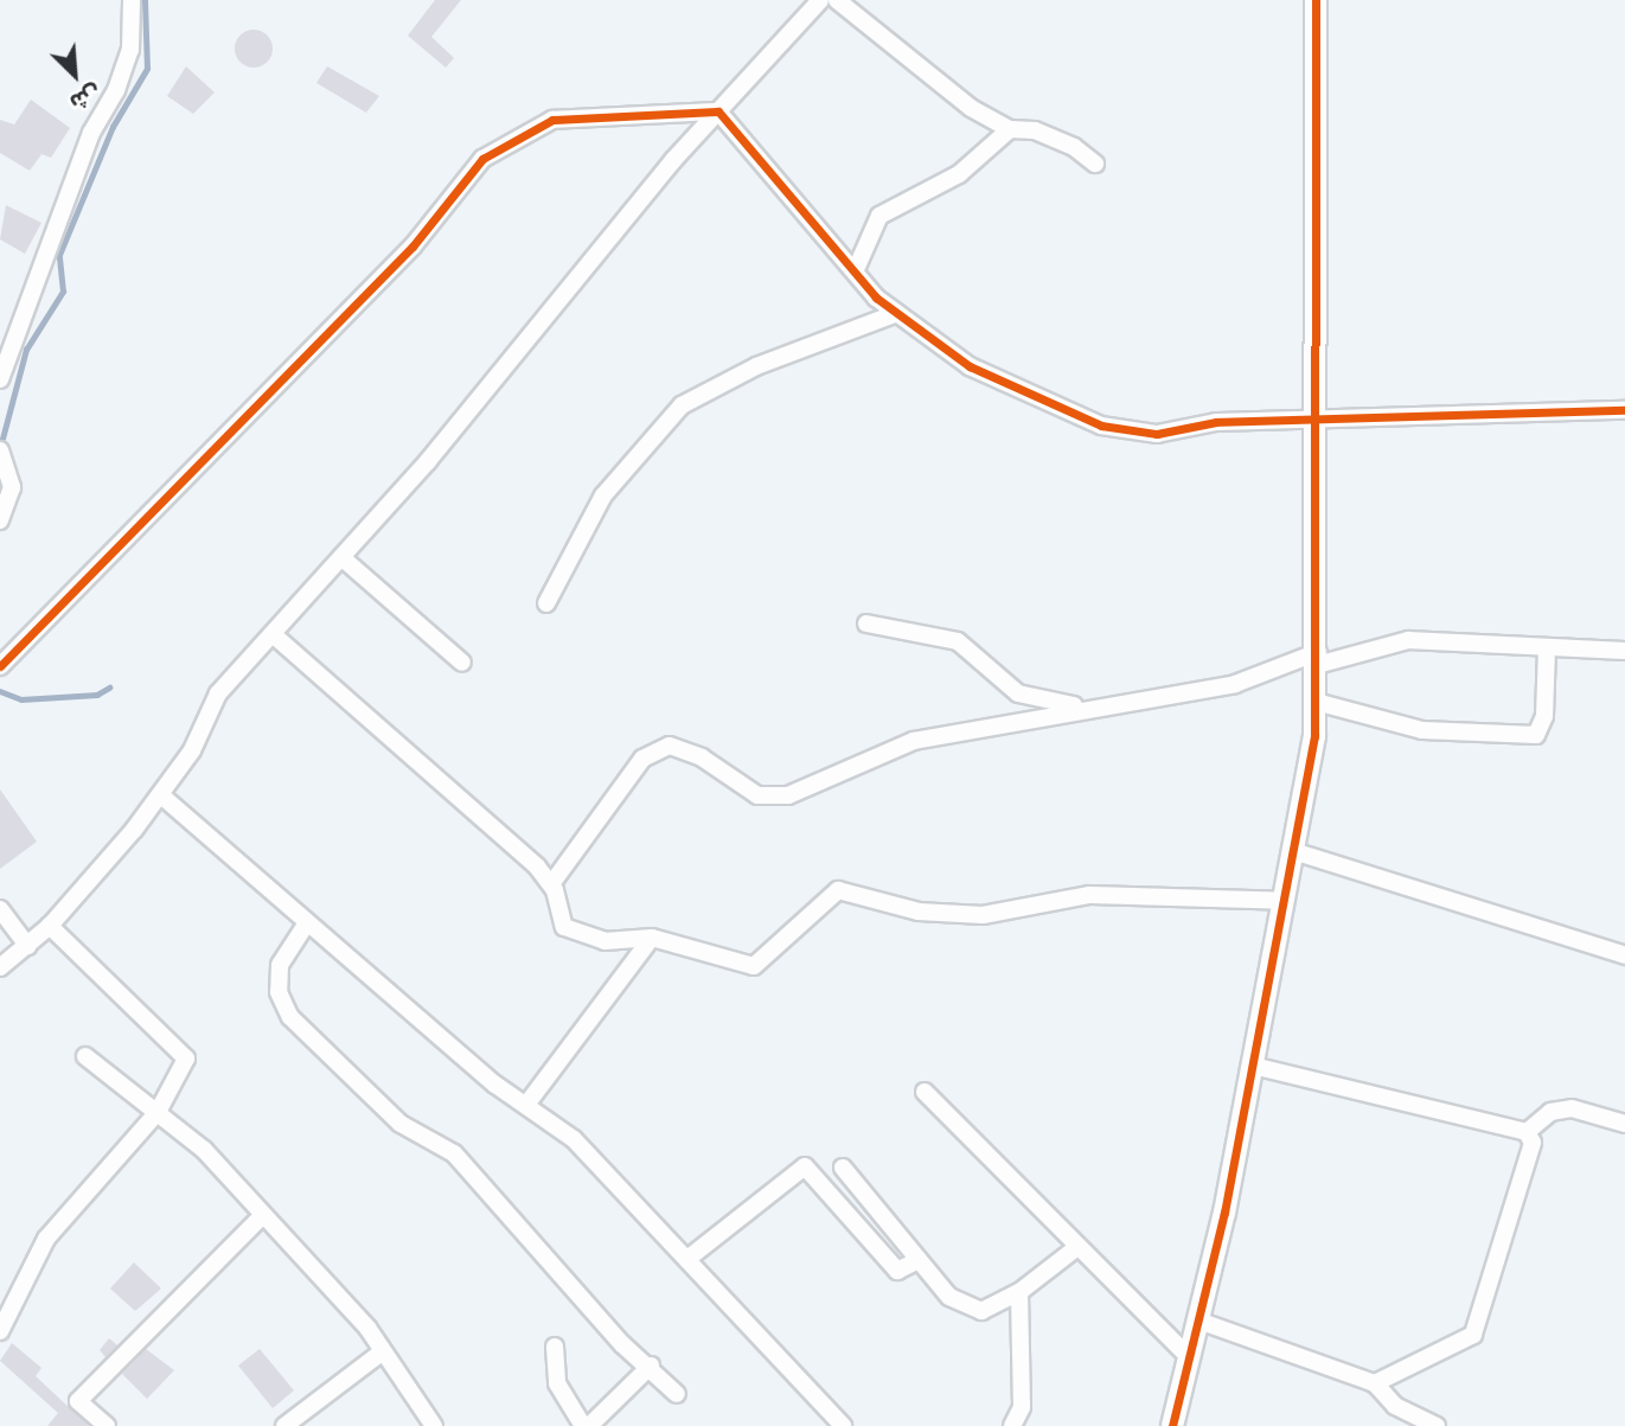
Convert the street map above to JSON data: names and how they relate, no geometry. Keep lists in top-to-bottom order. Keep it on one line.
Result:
{"north":"bottom right"}
